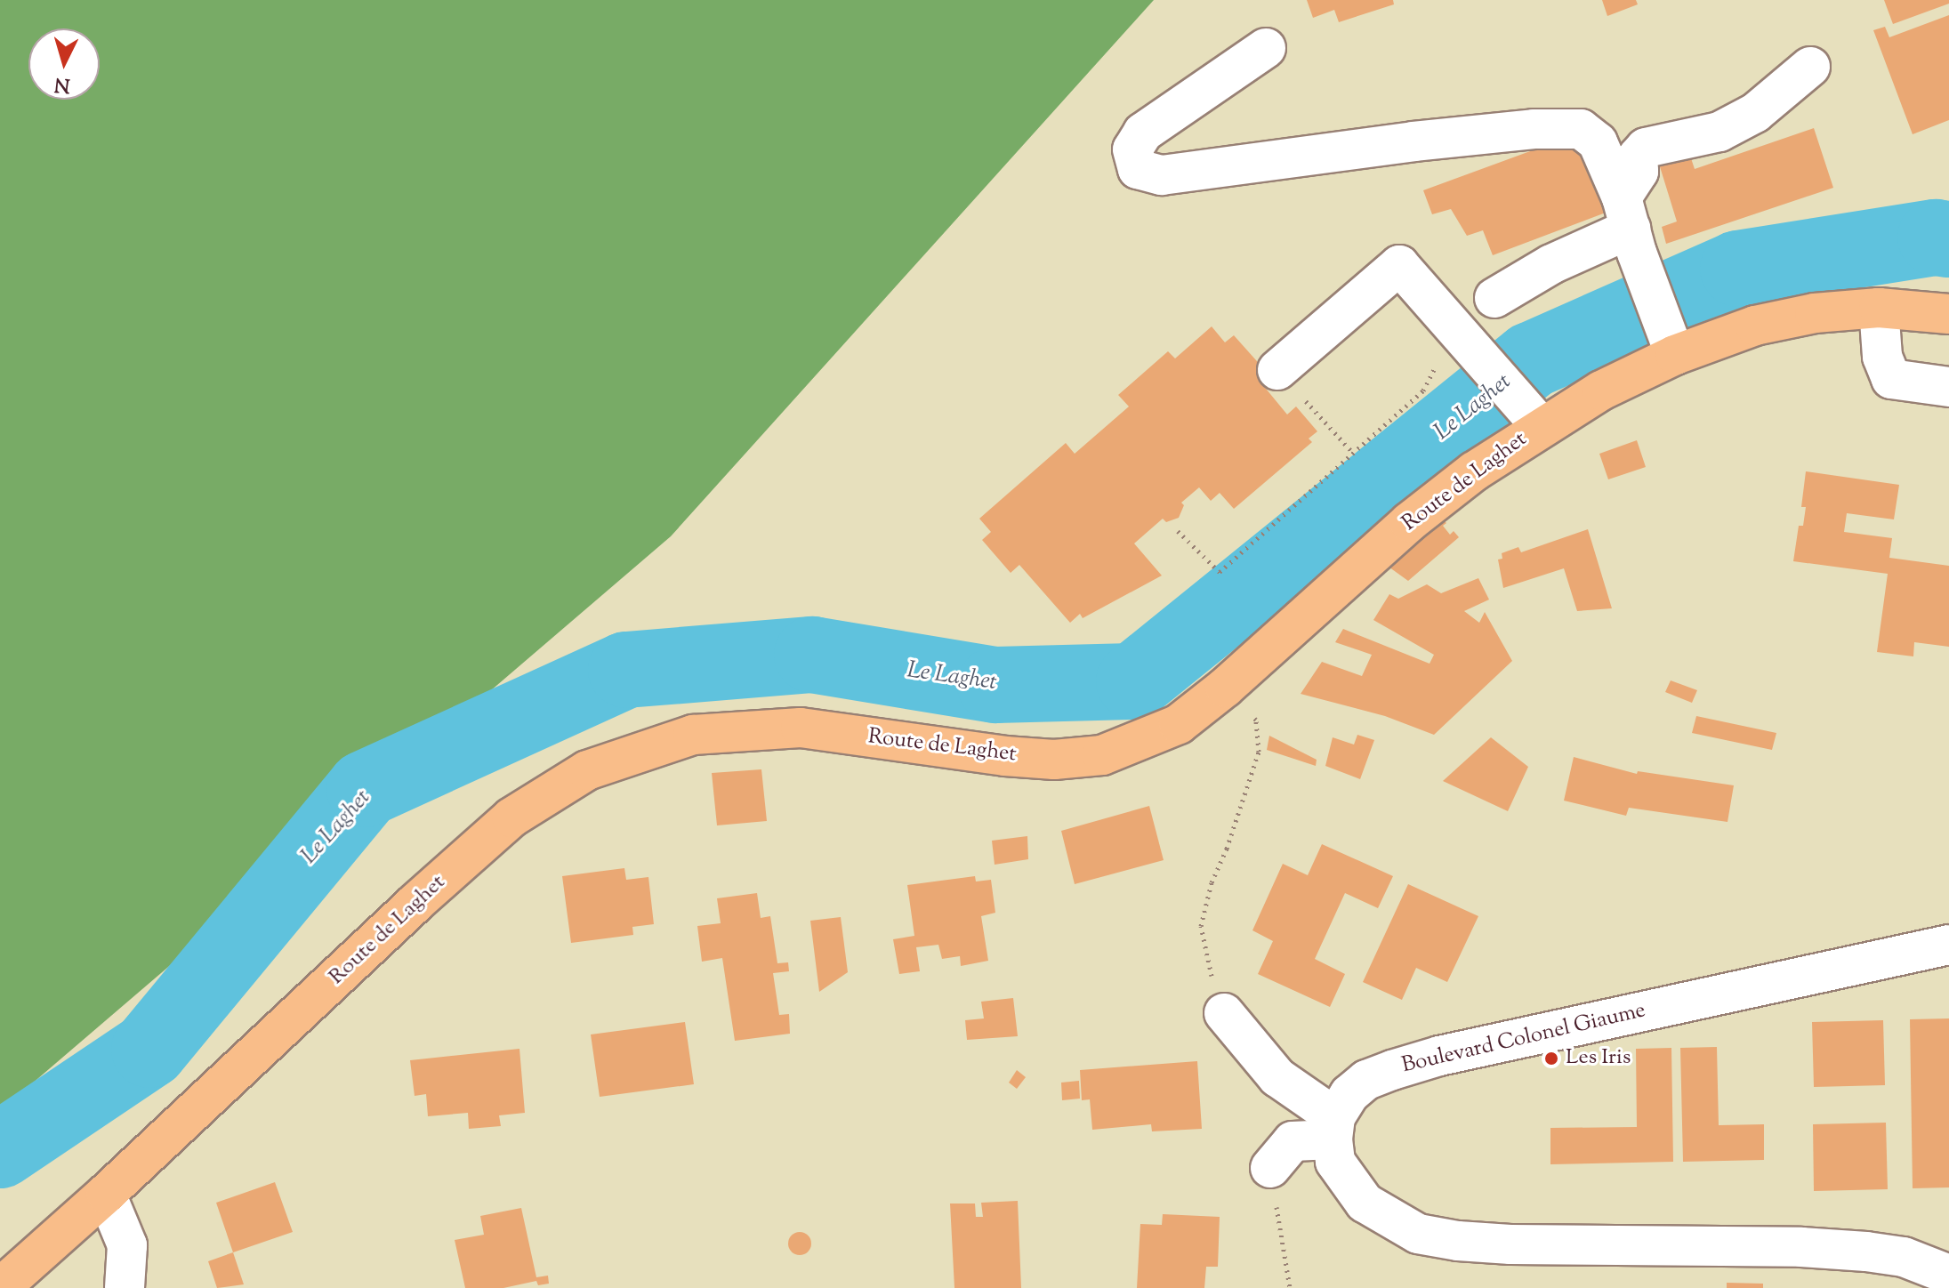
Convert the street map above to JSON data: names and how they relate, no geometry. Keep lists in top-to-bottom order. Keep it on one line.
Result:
{"streets":{"main road":["Route de Laghet"],"street":["Boulevard Colonel Giaume"]},"water":["Le Laghet"],"places":["Les Iris"],"north":"bottom"}
